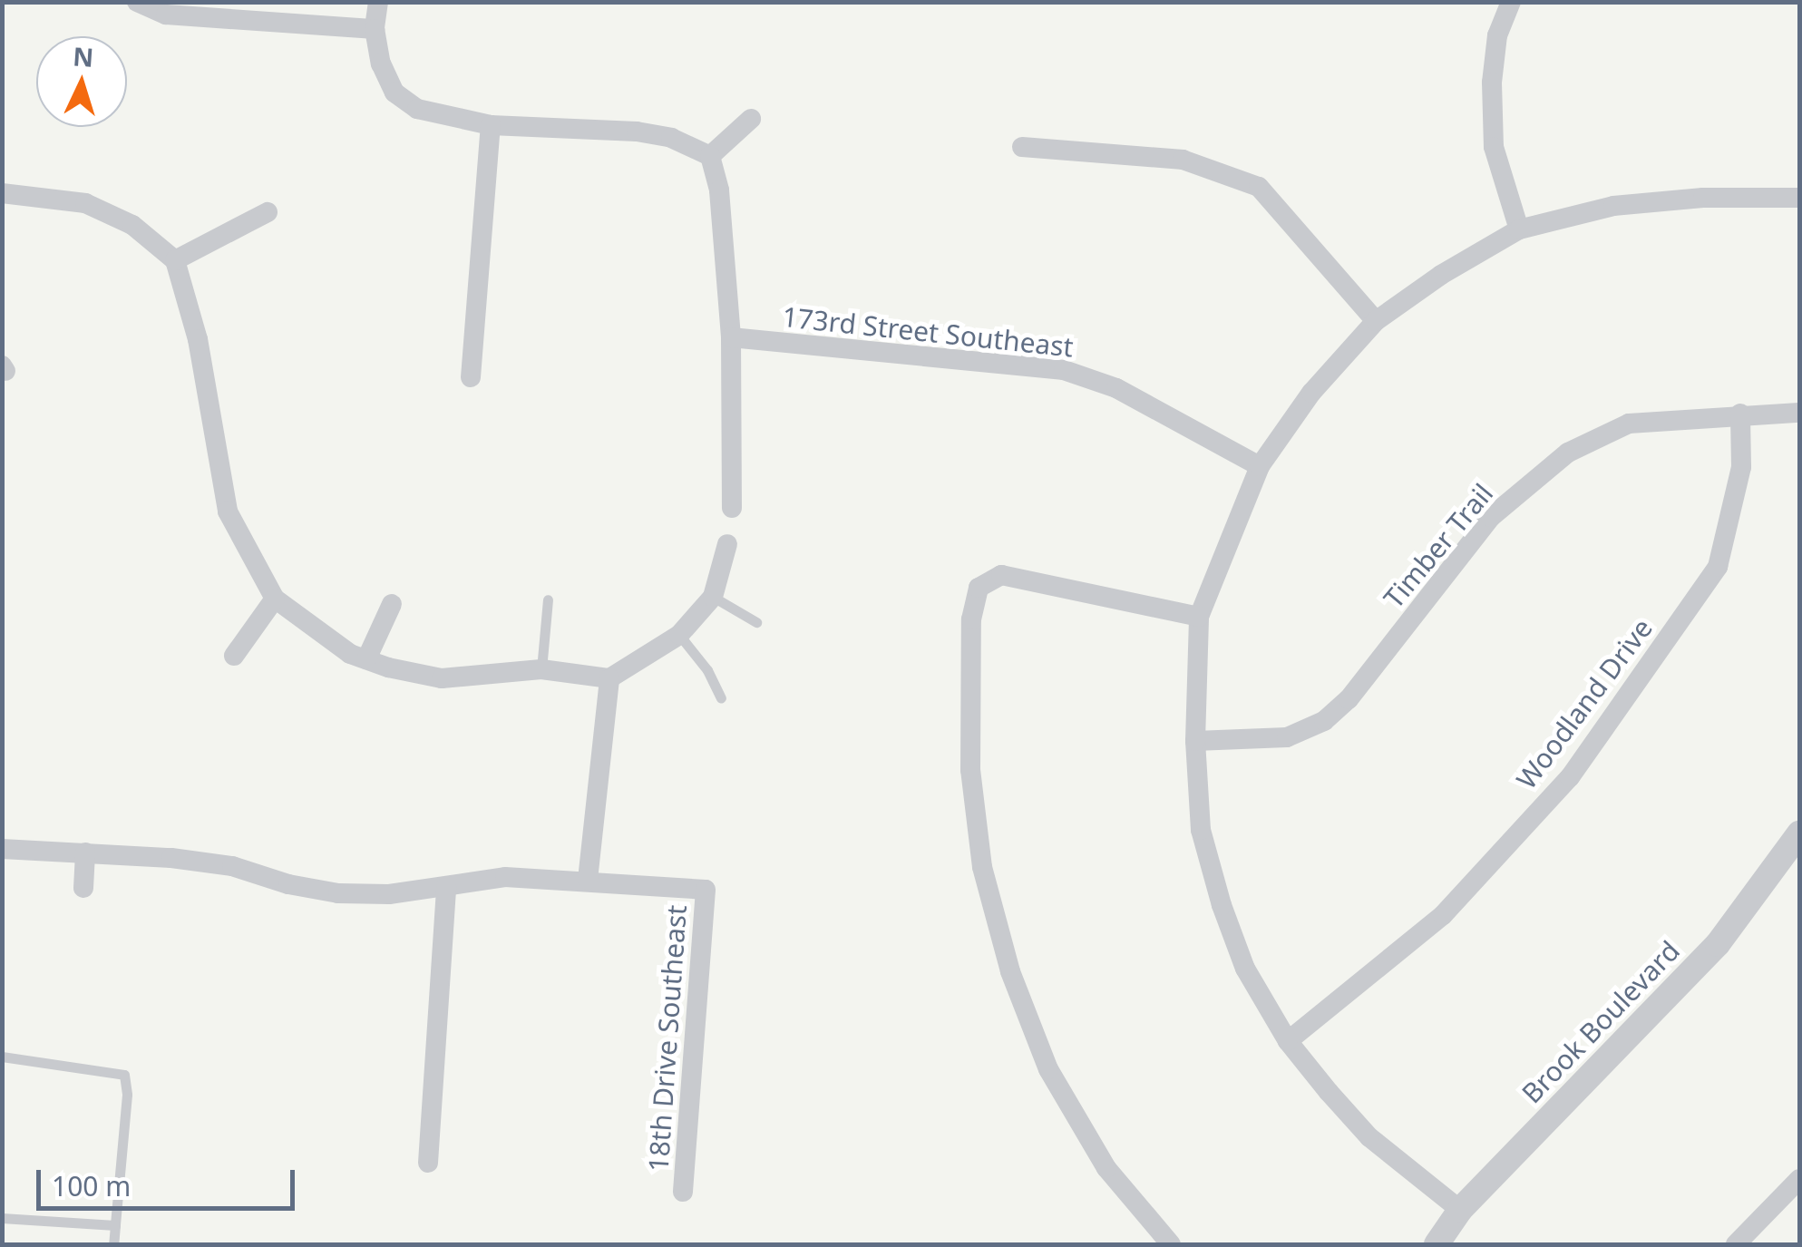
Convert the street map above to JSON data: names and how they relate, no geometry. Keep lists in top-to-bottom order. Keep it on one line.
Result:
{"streets":{"street":["173rd Street Southeast","Timber Trail","Woodland Drive","Brook Boulevard","18th Drive Southeast"]},"crossings":[["Timber Trail","Woodland Drive"]],"scale_bar":"100 m","north":"top"}
